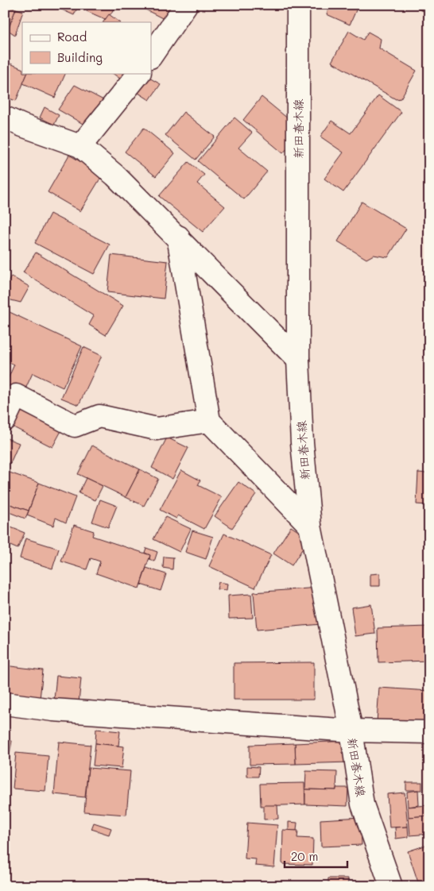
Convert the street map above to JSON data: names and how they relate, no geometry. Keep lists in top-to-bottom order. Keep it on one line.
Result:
{"streets":{"street":["新田春木線"]},"legend":["Road","Building"],"scale_bar":"20 m"}
